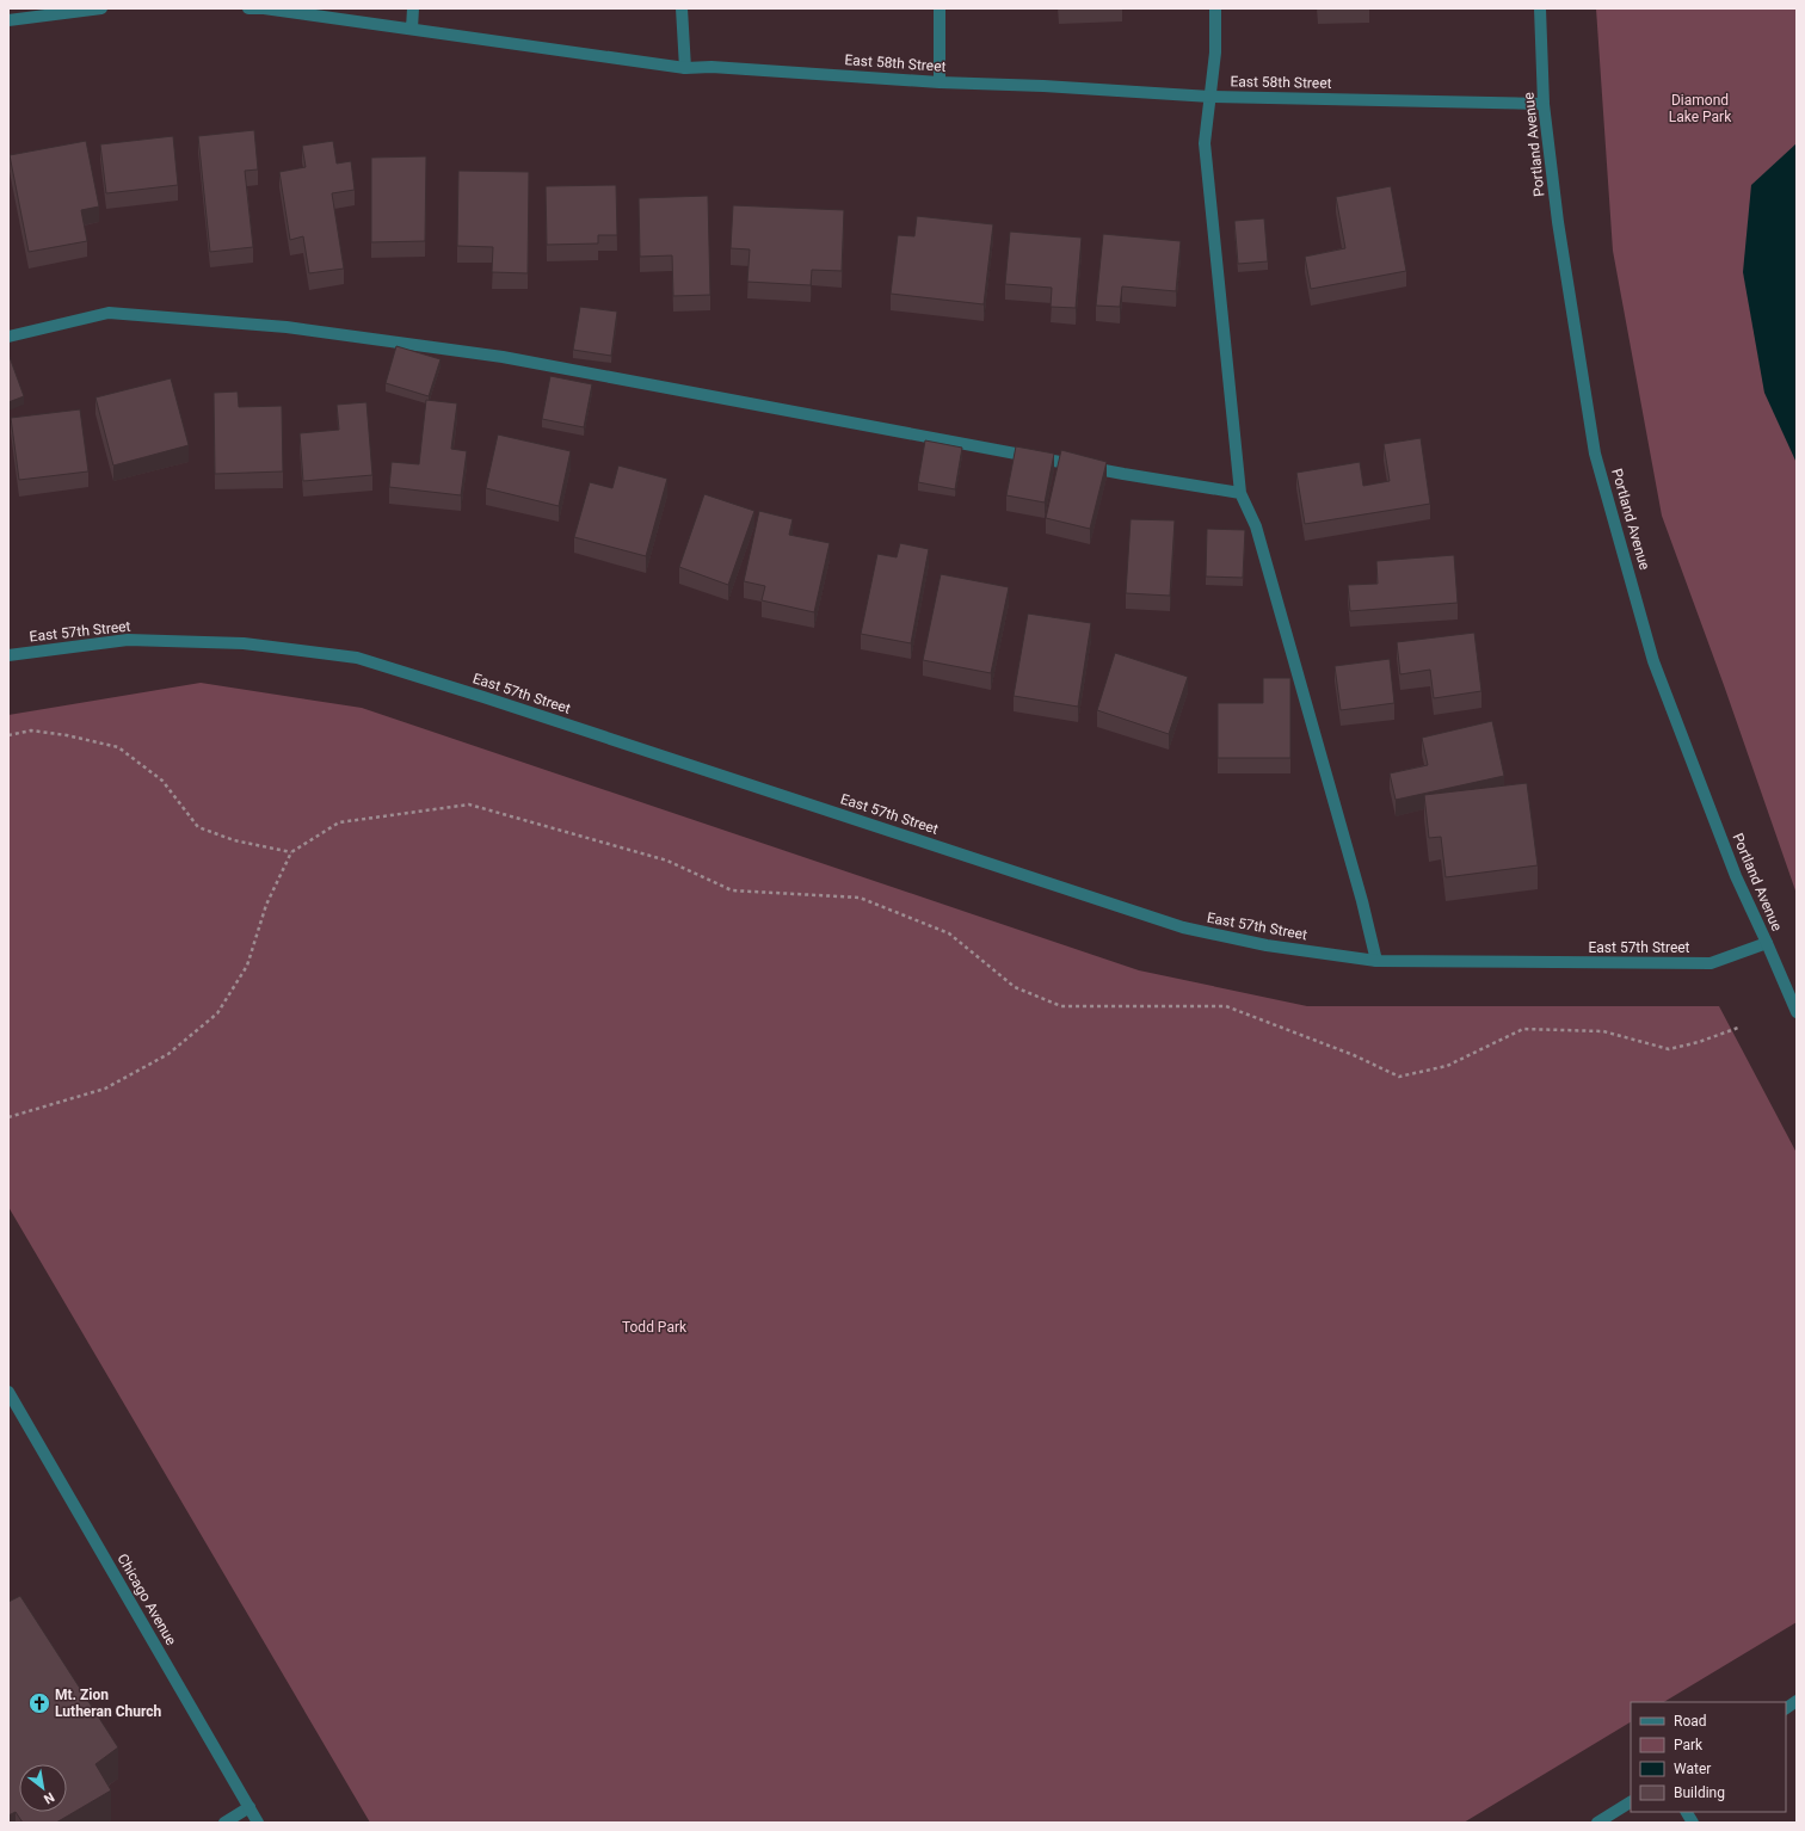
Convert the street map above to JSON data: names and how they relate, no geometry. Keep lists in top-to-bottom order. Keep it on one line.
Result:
{"streets":{"street":["East 58th Street","Portland Avenue","East 57th Street","Chicago Avenue"]},"crossings":[["East 58th Street","Portland Avenue"],["Portland Avenue","East 57th Street"]],"parks":["Diamond Lake Park","Todd Park"],"places":{"church":["Mt. Zion Lutheran Church"]},"legend":["Road","Park","Water","Building"],"north":"bottom right"}
